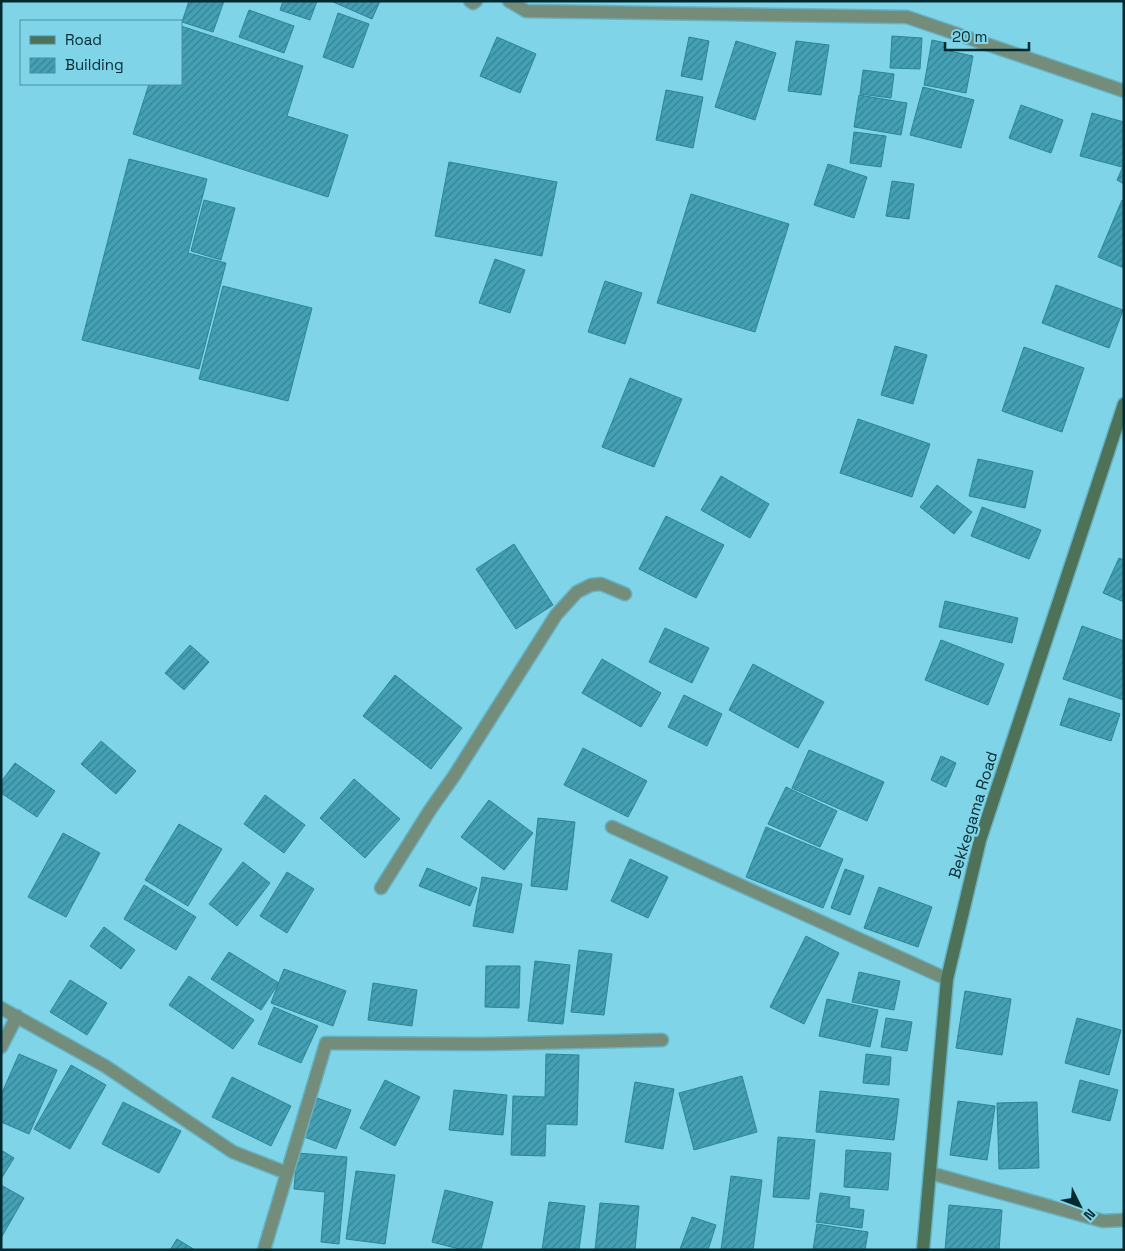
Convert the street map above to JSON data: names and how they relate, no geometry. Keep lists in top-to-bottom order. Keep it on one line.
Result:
{"streets":{"street":["Bekkegama Road"]},"legend":["Road","Building"],"scale_bar":"20 m","north":"bottom right"}
